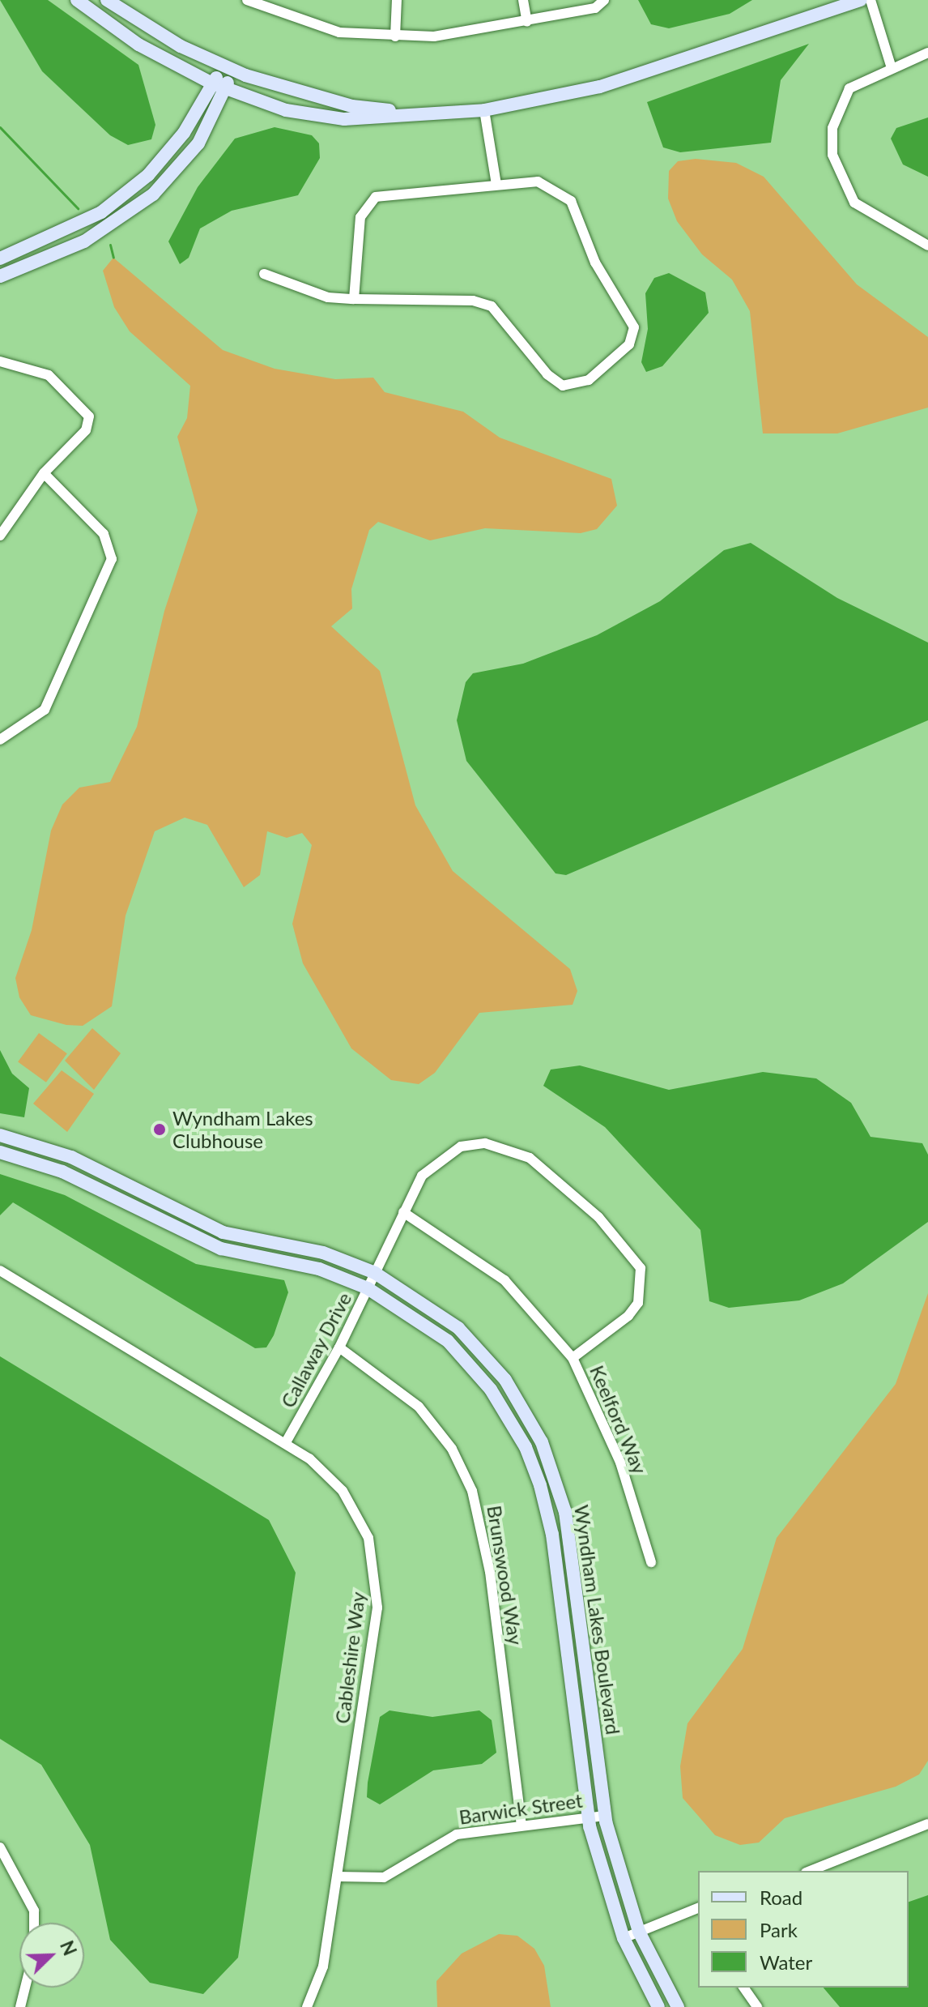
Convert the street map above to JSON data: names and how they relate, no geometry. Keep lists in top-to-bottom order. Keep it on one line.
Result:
{"streets":{"street":["Callaway Drive","Keelford Way","Brunswood Way","Wyndham Lakes Boulevard","Cableshire Way","Barwick Street"]},"crossings":[["Callaway Drive","Keelford Way"],["Callaway Drive","Brunswood Way"],["Callaway Drive","Wyndham Lakes Boulevard"],["Callaway Drive","Cableshire Way"],["Brunswood Way","Barwick Street"],["Wyndham Lakes Boulevard","Barwick Street"],["Cableshire Way","Barwick Street"]],"places":["Wyndham Lakes Clubhouse"],"legend":["Road","Park","Water"],"north":"top right"}
